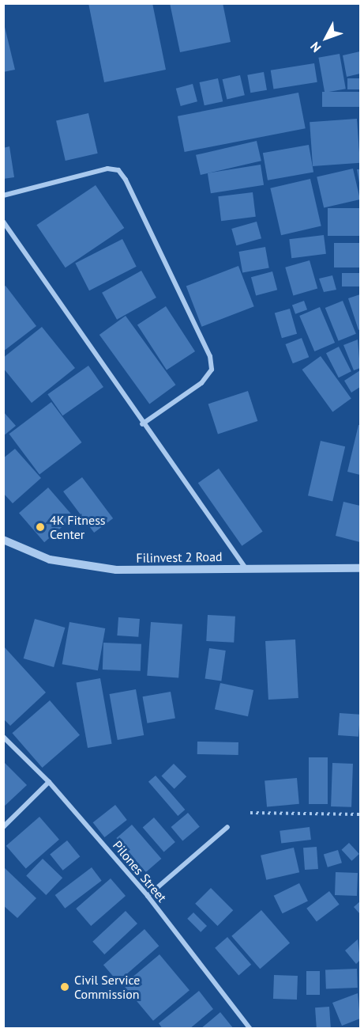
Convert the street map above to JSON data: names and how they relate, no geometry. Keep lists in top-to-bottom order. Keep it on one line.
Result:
{"streets":{"street":["Filinvest 2 Road","Pilones Street"]},"places":["4K Fitness Center","Civil Service Commission"],"north":"bottom left"}
